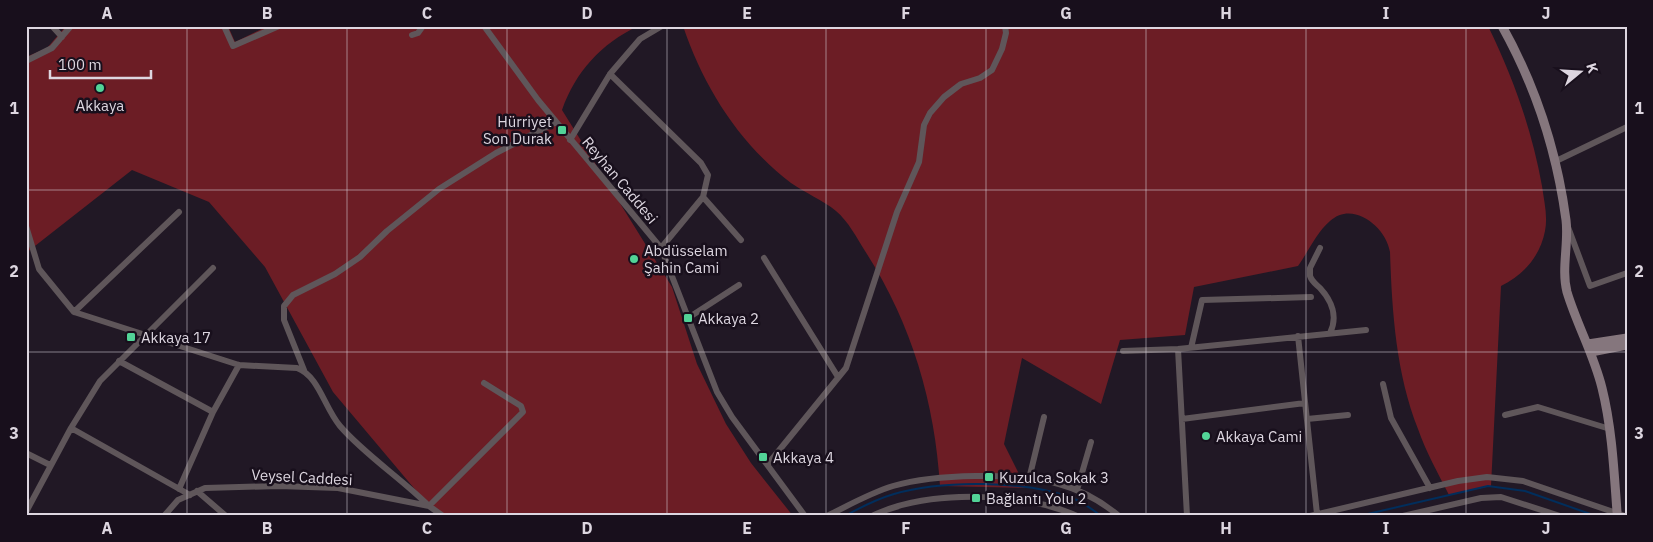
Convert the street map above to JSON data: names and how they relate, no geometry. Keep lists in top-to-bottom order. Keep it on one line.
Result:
{"streets":{"street":["Reyhan Caddesi","Veysel Caddesi"]},"places":{"other":["Akkaya","Abdüsselam Şahin Cami","Akkaya Cami"],"transit":["Hürriyet Son Durak","Akkaya 2","Akkaya 17","Akkaya 4","Kuzulca Sokak 3","Bağlantı Yolu 2"]},"scale_bar":"100 m","north":"right","grid":{"columns":["A","B","C","D","E","F","G","H","I","J"],"rows":["1","2","3"]}}
